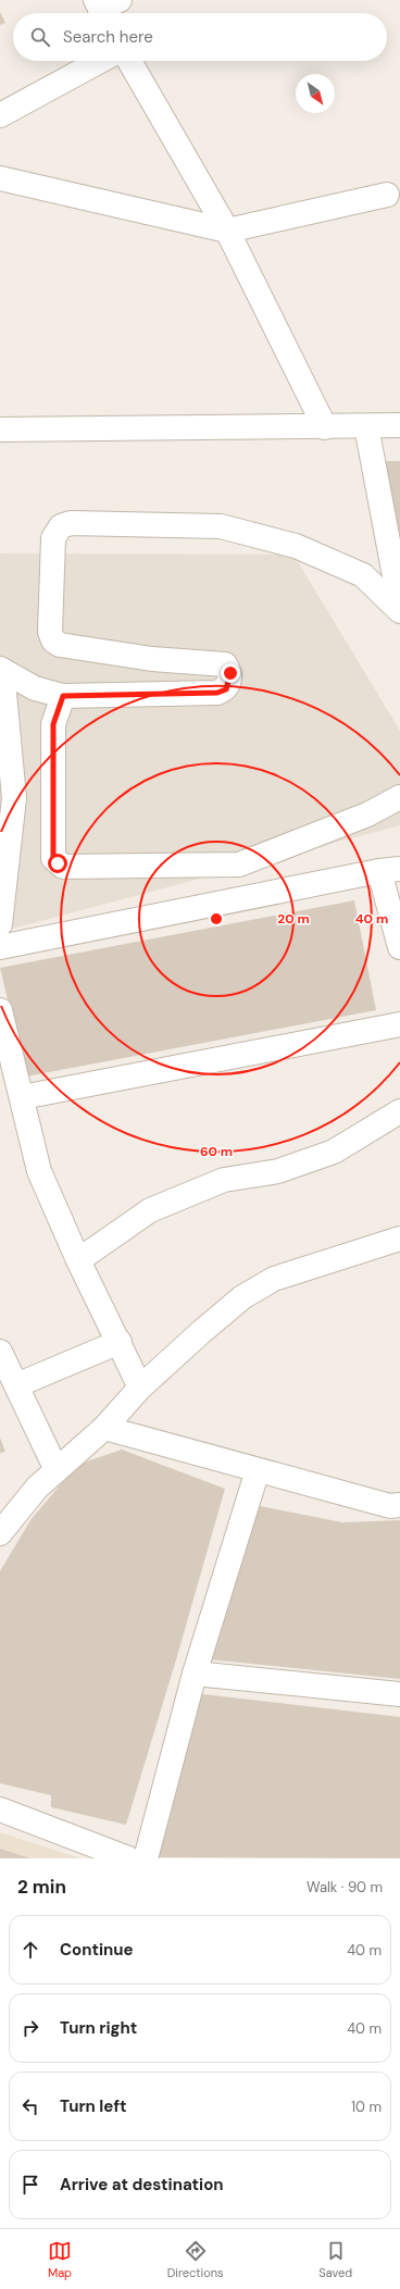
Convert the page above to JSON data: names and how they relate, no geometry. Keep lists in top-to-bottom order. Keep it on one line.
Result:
{"north":"bottom right","page":{"search":"Search here","heading":["2 min","Walk · 90 m"],"list":[["Continue","40 m"],["Turn right","40 m"],["Turn left","10 m"],"Arrive at destination"],"nav":["Map","Directions","Saved"]},"rings":["20 m","40 m","60 m"]}
